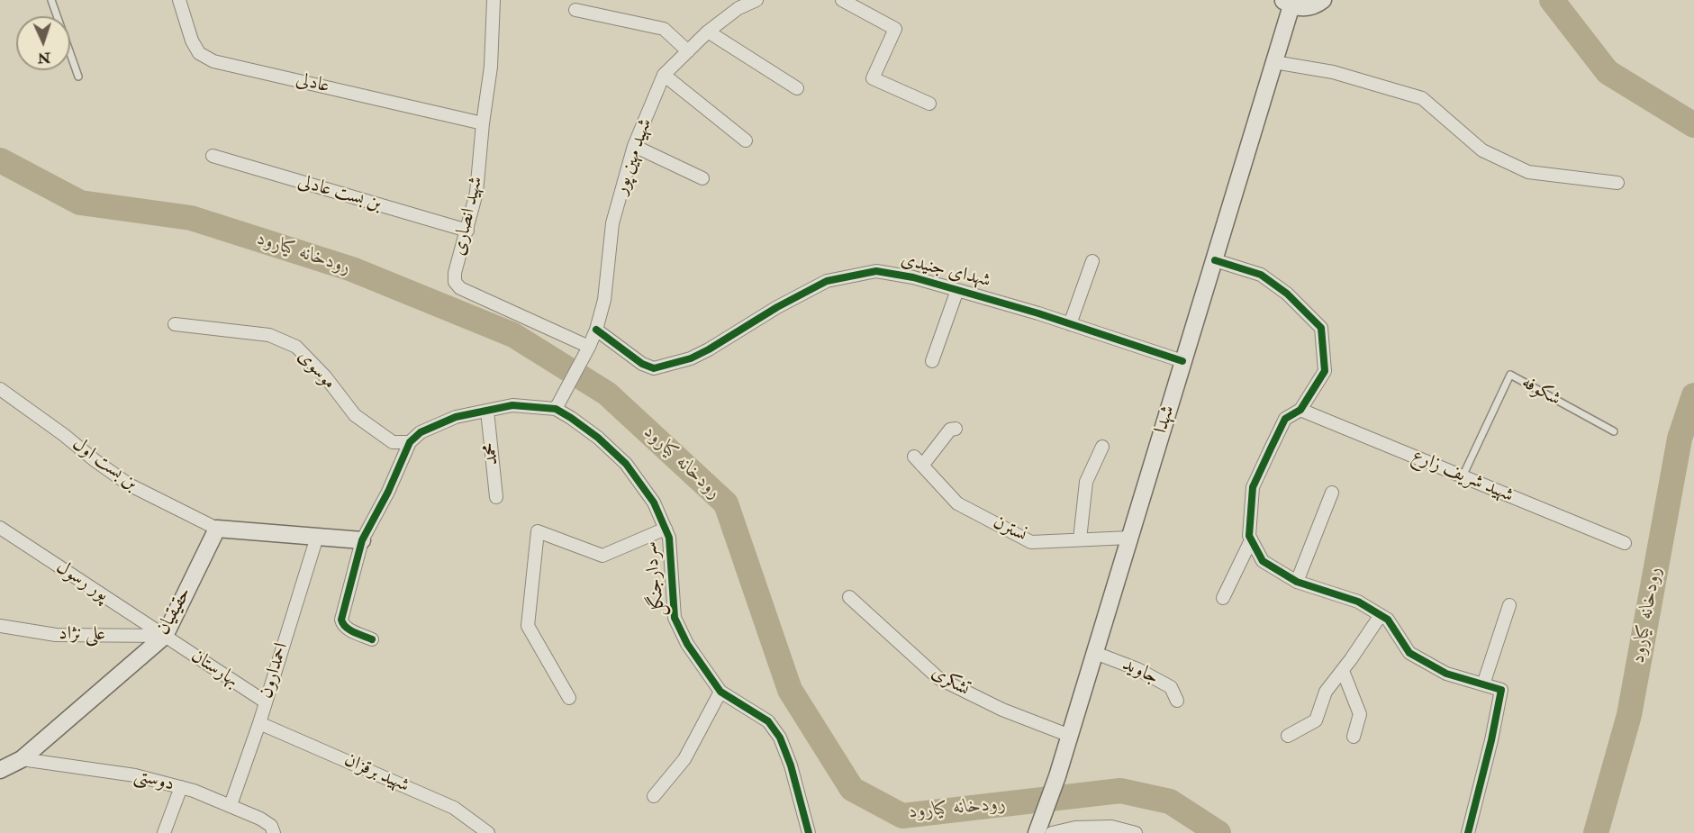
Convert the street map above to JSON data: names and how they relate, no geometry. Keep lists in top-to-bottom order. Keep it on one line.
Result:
{"streets":{"main road":["شهدا","حقیقیان"],"street":["عادلی","شهید مهین پور","بن بست عادلی","شهید انصاری","شهدای جنیدی","موسوی","محمد","بن بست اول","شهید شریف زارع","نسترن","سردارجنگل","پور رسول","علی نژاد","بهارستان","احمدارون","جاوید","تشکری","شهید برقزان","دوستی"],"lane":["شکوفه"]},"crossings":[["عادلی","شهید انصاری"],["شهید مهین پور","شهید انصاری"],["شهید مهین پور","شهدای جنیدی"],["شهید مهین پور","سردارجنگل"],["بن بست عادلی","شهید انصاری"],["شهدای جنیدی","شهدا"],["موسوی","سردارجنگل"],["شکوفه","شهید شریف زارع"],["شهدا","نسترن"],["شهدا","جاوید"],["شهدا","تشکری"],["محمد","سردارجنگل"],["بن بست اول","حقیقیان"],["پور رسول","حقیقیان"],["پور رسول","علی نژاد"],["پور رسول","بهارستان"],["حقیقیان","علی نژاد"],["حقیقیان","بهارستان"],["حقیقیان","دوستی"],["علی نژاد","بهارستان"],["بهارستان","احمدارون"],["احمدارون","شهید برقزان"],["احمدارون","دوستی"]],"water":["رودخانه کیارود"],"north":"bottom"}
